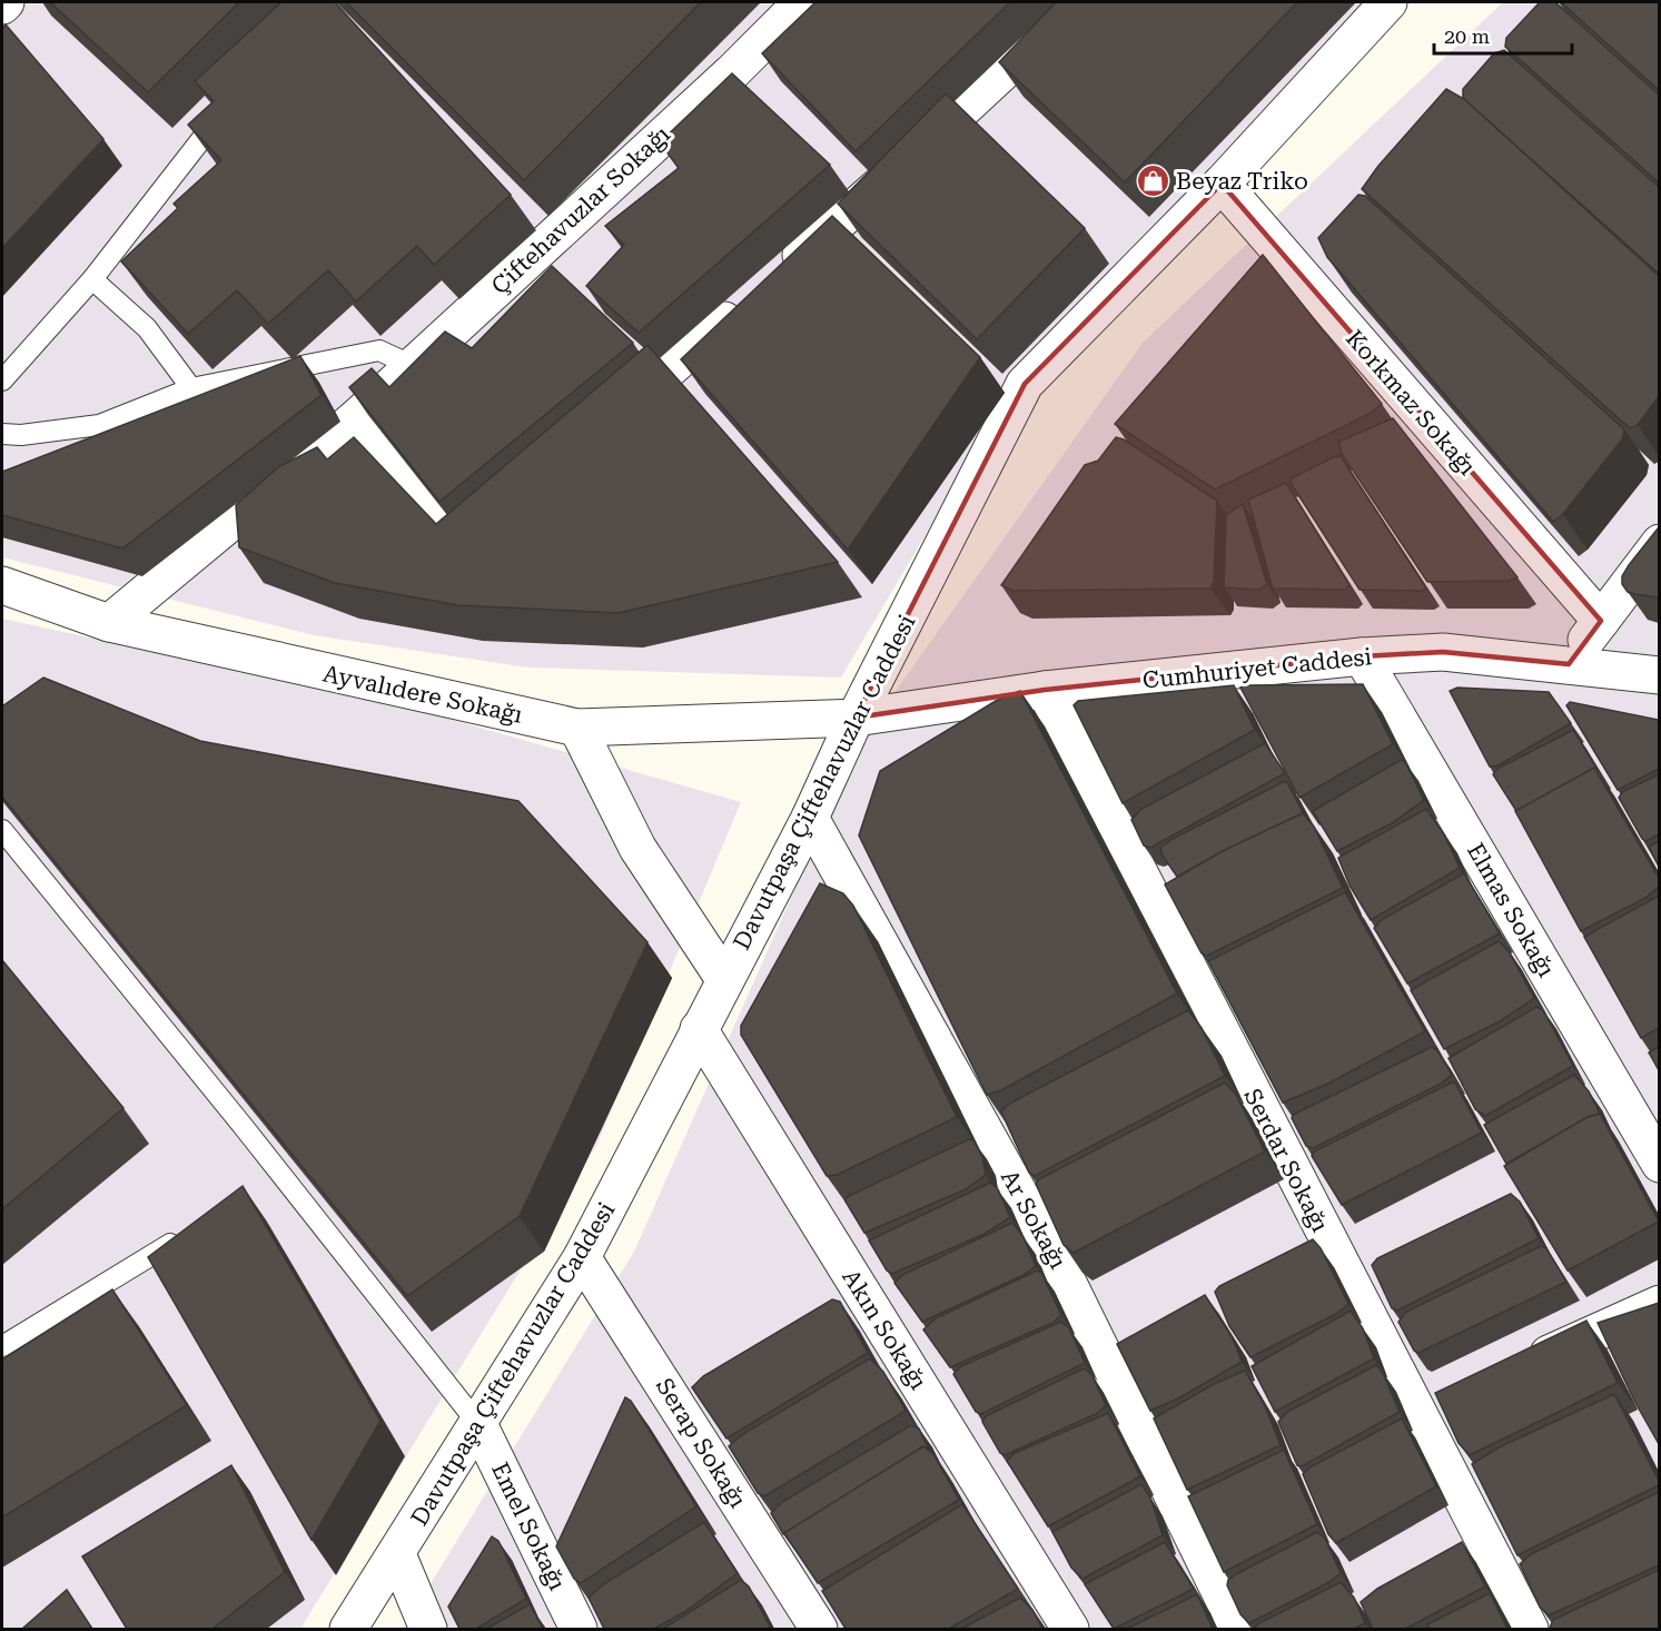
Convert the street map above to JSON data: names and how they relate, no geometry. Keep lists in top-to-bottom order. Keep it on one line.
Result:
{"streets":{"street":["Çiftehavuzlar Sokağı","Korkmaz Sokağı","Cumhuriyet Caddesi","Ayvalıdere Sokağı","Davutpaşa Çiftehavuzlar Caddesi","Elmas Sokağı","Serdar Sokağı","Ar Sokağı","Akın Sokağı","Serap Sokağı","Emel Sokağı"]},"crossings":[["Çiftehavuzlar Sokağı","Ayvalıdere Sokağı"],["Korkmaz Sokağı","Davutpaşa Çiftehavuzlar Caddesi"],["Cumhuriyet Caddesi","Ayvalıdere Sokağı"],["Cumhuriyet Caddesi","Davutpaşa Çiftehavuzlar Caddesi"],["Cumhuriyet Caddesi","Elmas Sokağı"],["Cumhuriyet Caddesi","Serdar Sokağı"],["Ayvalıdere Sokağı","Davutpaşa Çiftehavuzlar Caddesi"],["Davutpaşa Çiftehavuzlar Caddesi","Ar Sokağı"],["Davutpaşa Çiftehavuzlar Caddesi","Akın Sokağı"],["Davutpaşa Çiftehavuzlar Caddesi","Serap Sokağı"],["Davutpaşa Çiftehavuzlar Caddesi","Emel Sokağı"]],"places":{"shop":["Beyaz Triko"]},"scale_bar":"20 m"}
